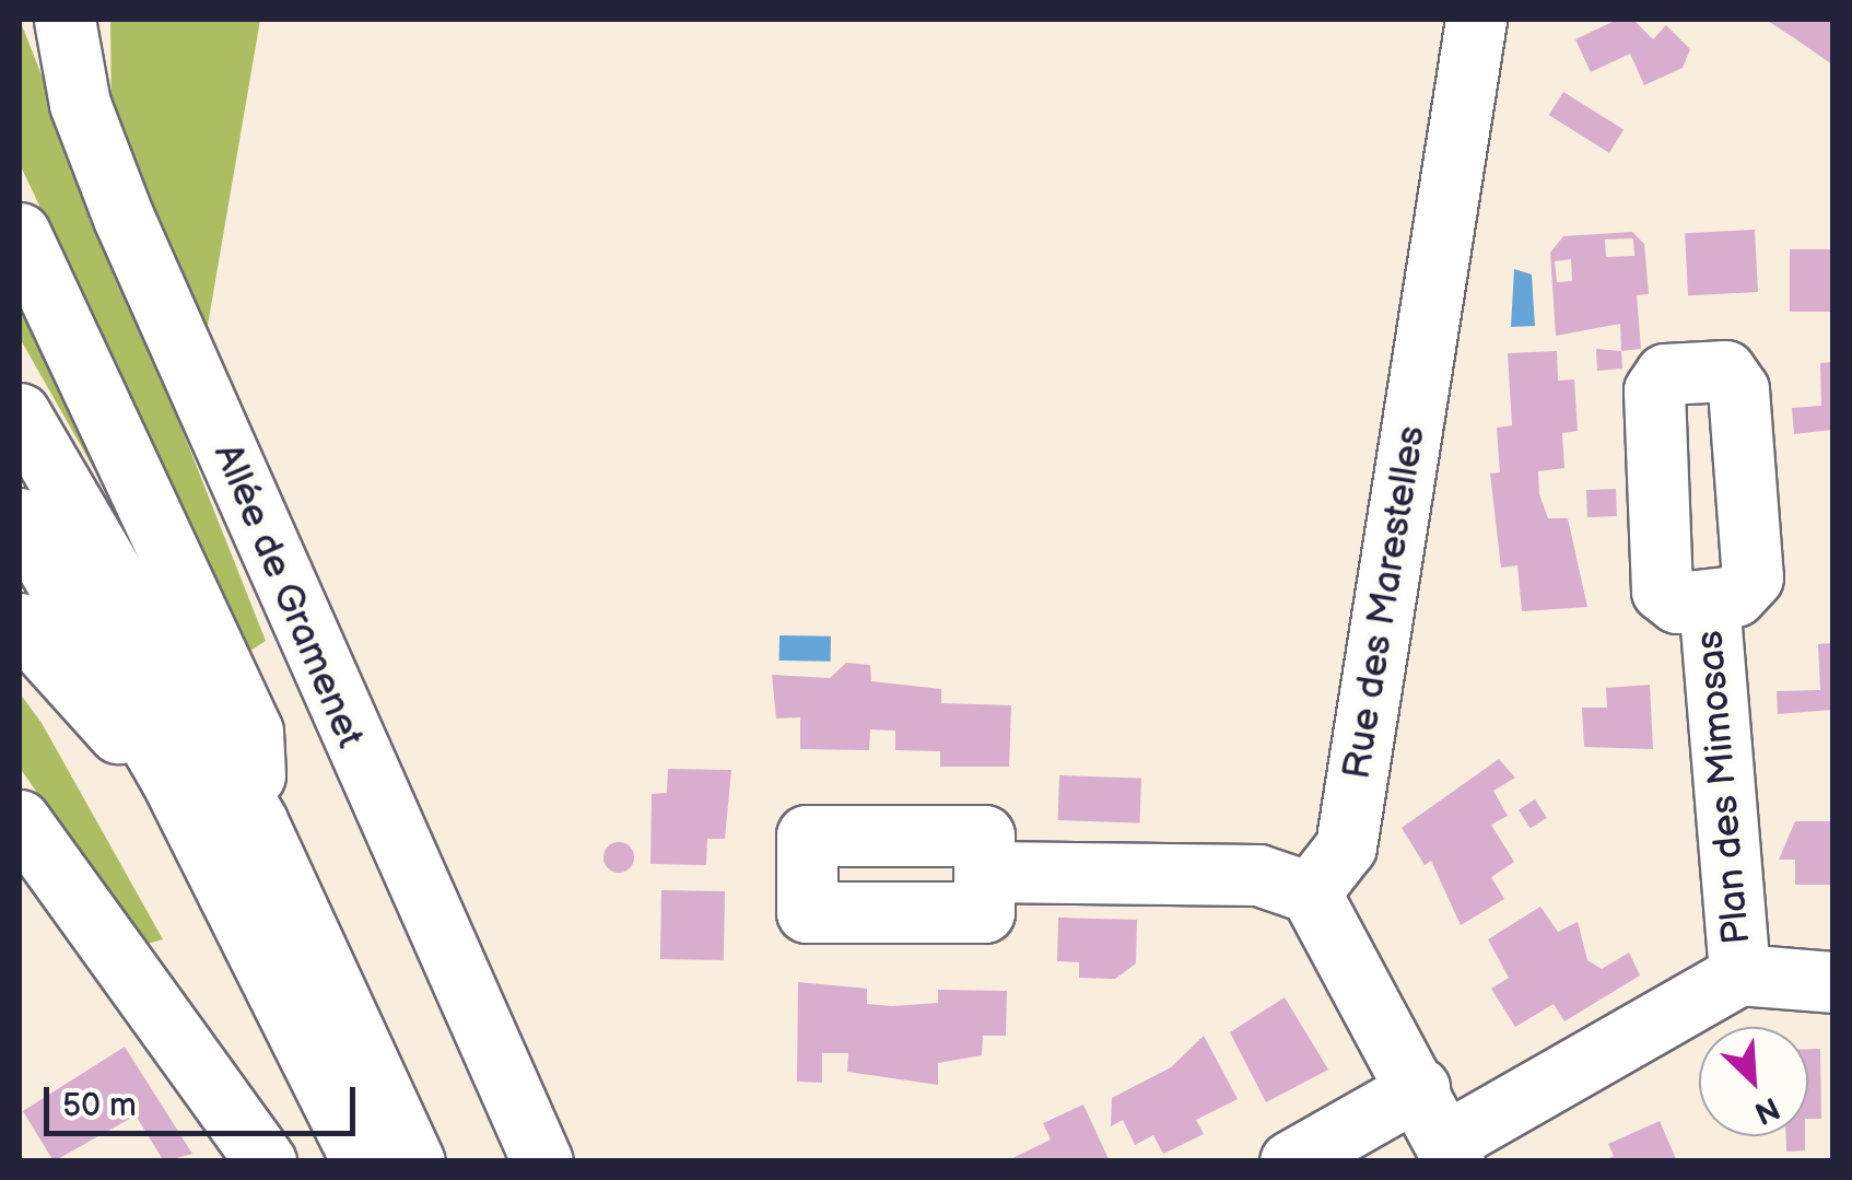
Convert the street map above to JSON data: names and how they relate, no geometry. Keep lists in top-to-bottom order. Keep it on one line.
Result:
{"streets":{"street":["Allée de Gramenet","Rue des Marestelles","Plan des Mimosas"]},"scale_bar":"50 m","north":"bottom right"}
